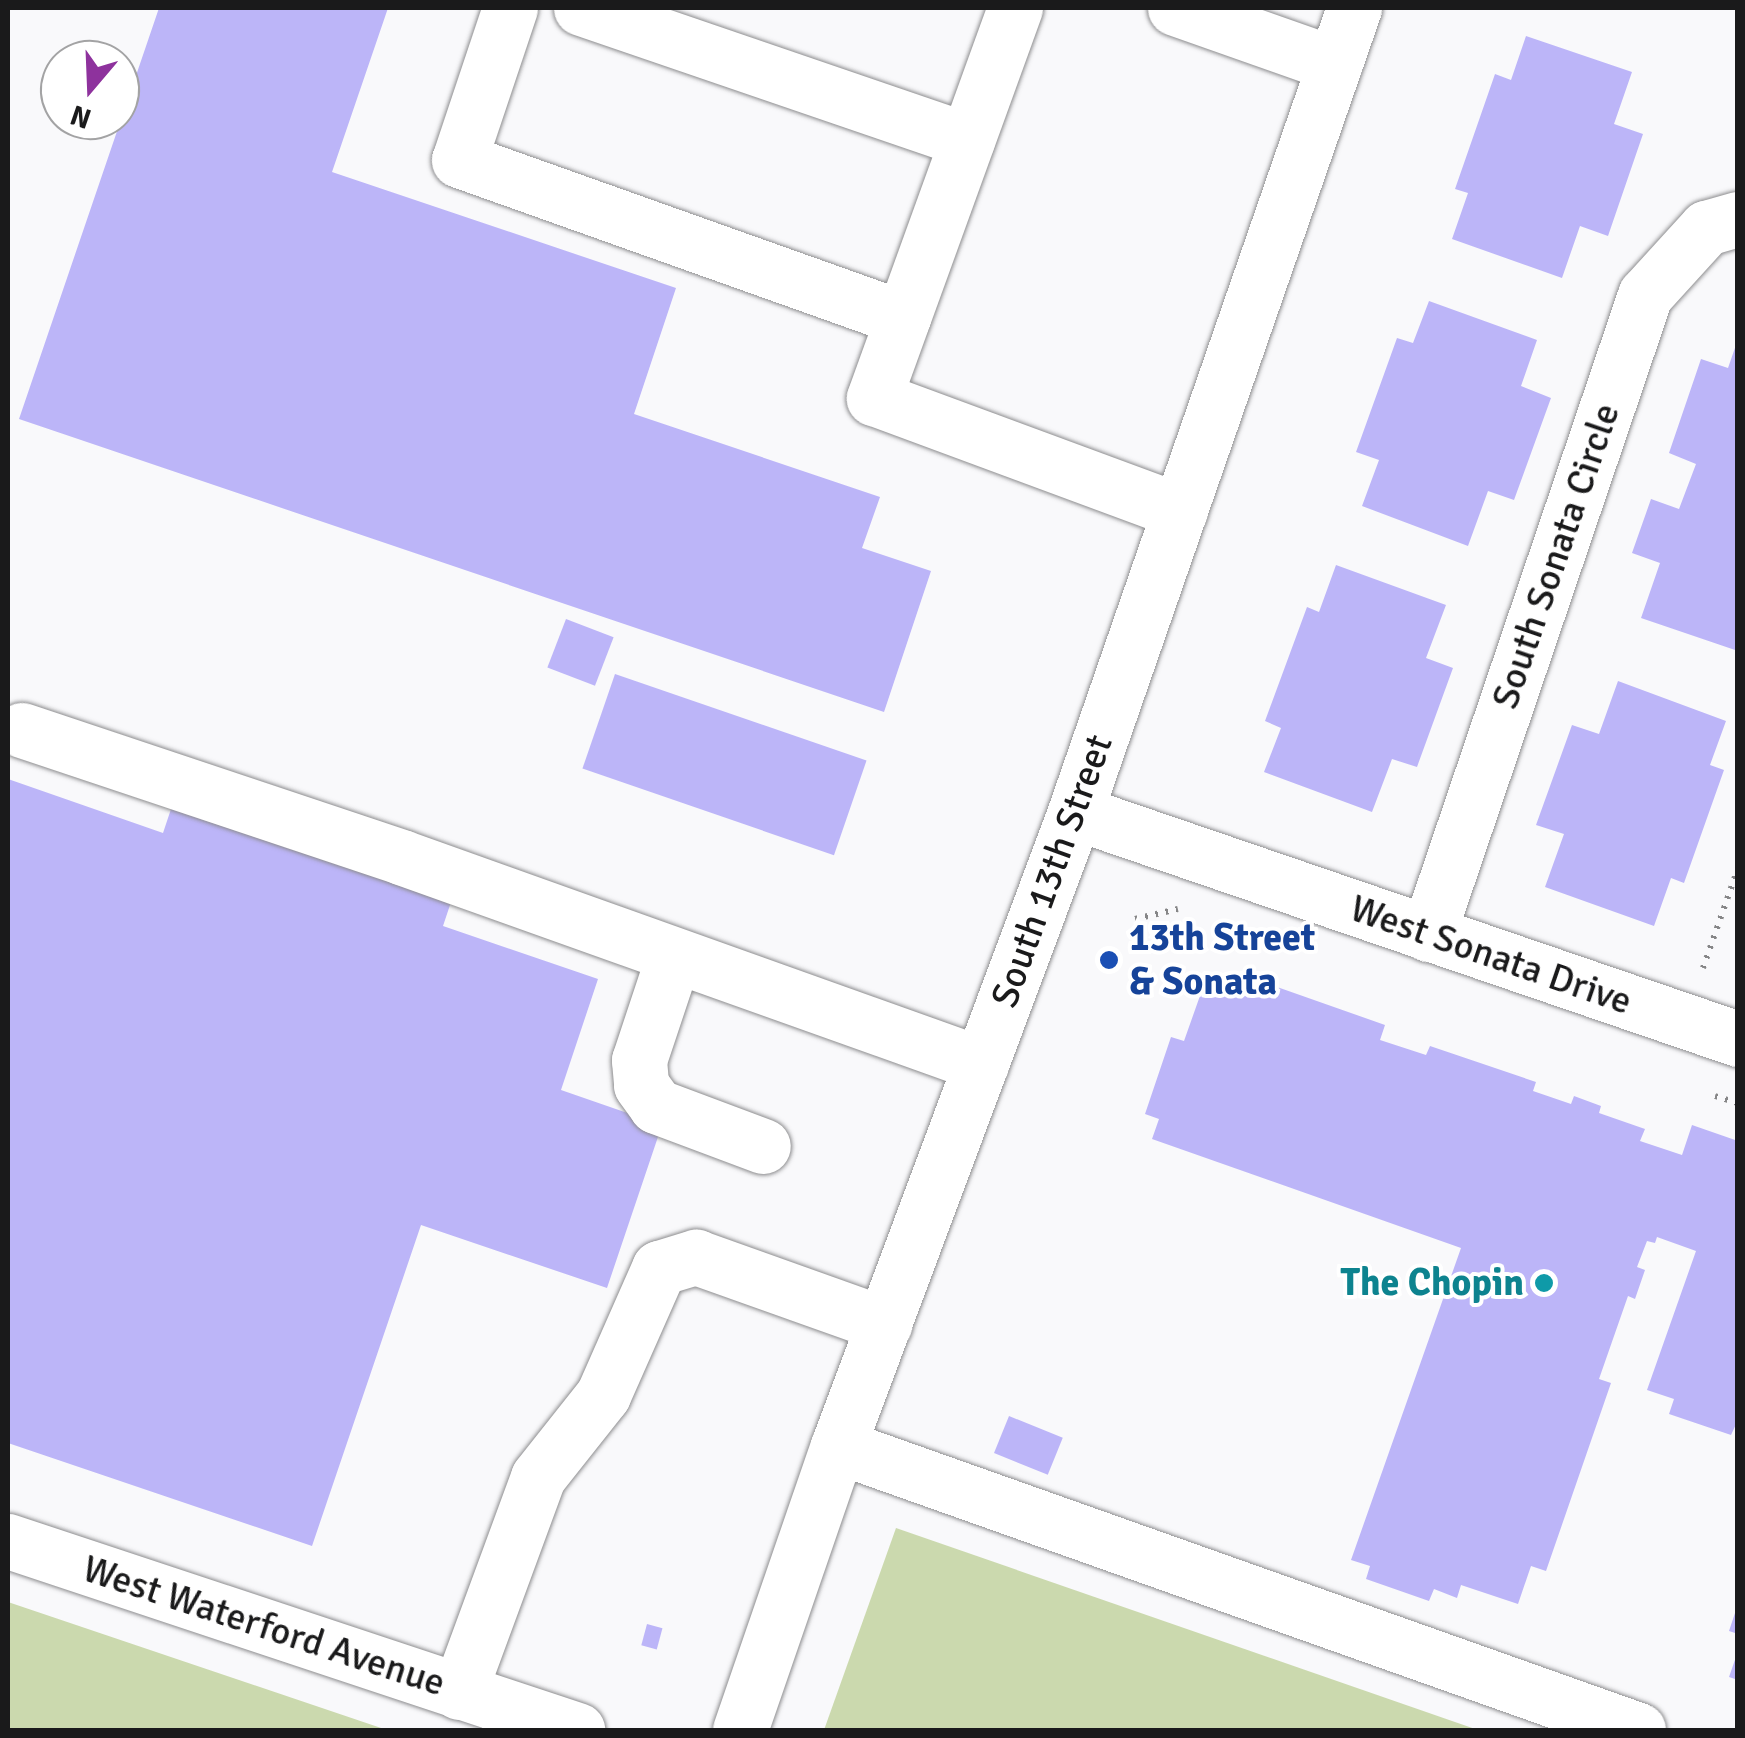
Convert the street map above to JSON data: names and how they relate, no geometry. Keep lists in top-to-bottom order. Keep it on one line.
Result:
{"streets":{"street":["South Sonata Circle","South 13th Street","West Sonata Drive","West Waterford Avenue"]},"crossings":[["South Sonata Circle","West Sonata Drive"],["South 13th Street","West Sonata Drive"]],"places":["13th Street & Sonata","The Chopin"],"north":"bottom"}
